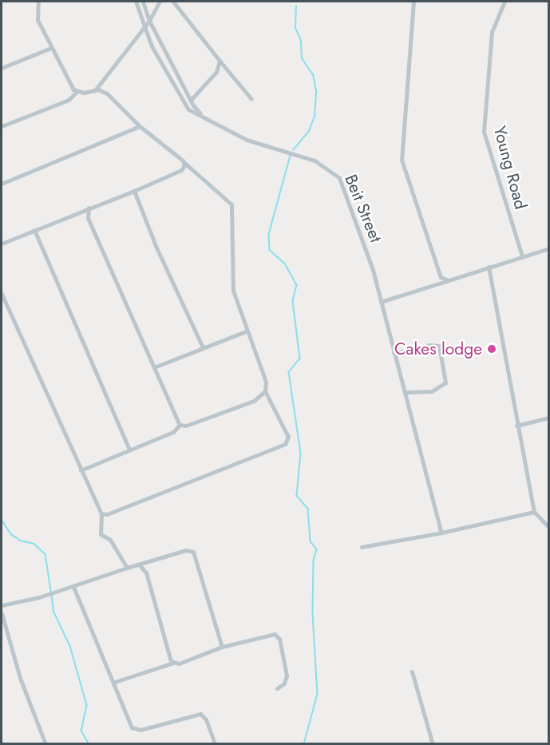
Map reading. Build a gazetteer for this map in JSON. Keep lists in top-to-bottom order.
{
  "streets": {
    "street": ["Young Road", "Beit Street"]
  },
  "places": ["Cakes lodge"]
}
